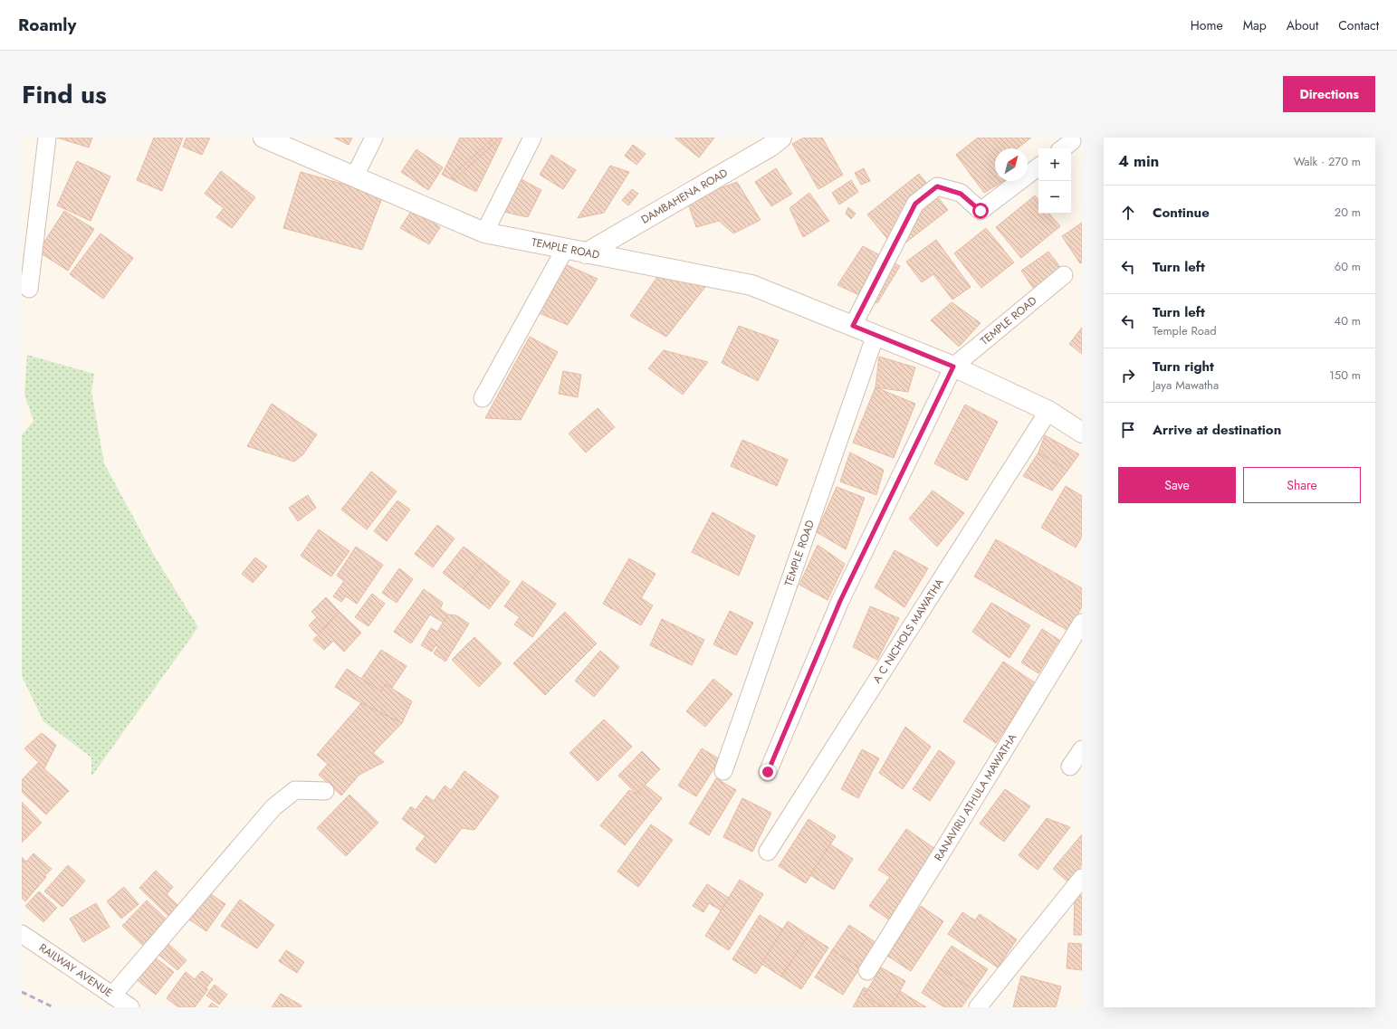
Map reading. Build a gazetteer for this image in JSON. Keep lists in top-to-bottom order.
{
  "streets": {
    "street": [
      "DAMBAHENA ROAD",
      "TEMPLE ROAD",
      "A C NICHOLS MAWATHA",
      "RANAVIRU ATHULA MAWATHA",
      "RAILWAY AVENUE"
    ]
  },
  "crossings": [
    ["DAMBAHENA ROAD", "TEMPLE ROAD"],
    ["TEMPLE ROAD", "A C NICHOLS MAWATHA"]
  ],
  "north": "top right",
  "page": {
    "header": "Roamly",
    "nav": [
      "Home",
      "Map",
      "About",
      "Contact"
    ],
    "title": "Find us",
    "buttons": [
      "Directions",
      ["Save", "Share"]
    ],
    "heading": ["4 min", "Walk · 270 m"],
    "map_buttons": ["+", "−"],
    "list": [
      ["Continue", "20 m"],
      ["Turn left", "60 m"],
      ["Turn left", "Temple Road", "40 m"],
      ["Turn right", "Jaya Mawatha", "150 m"],
      "Arrive at destination"
    ]
  }
}
